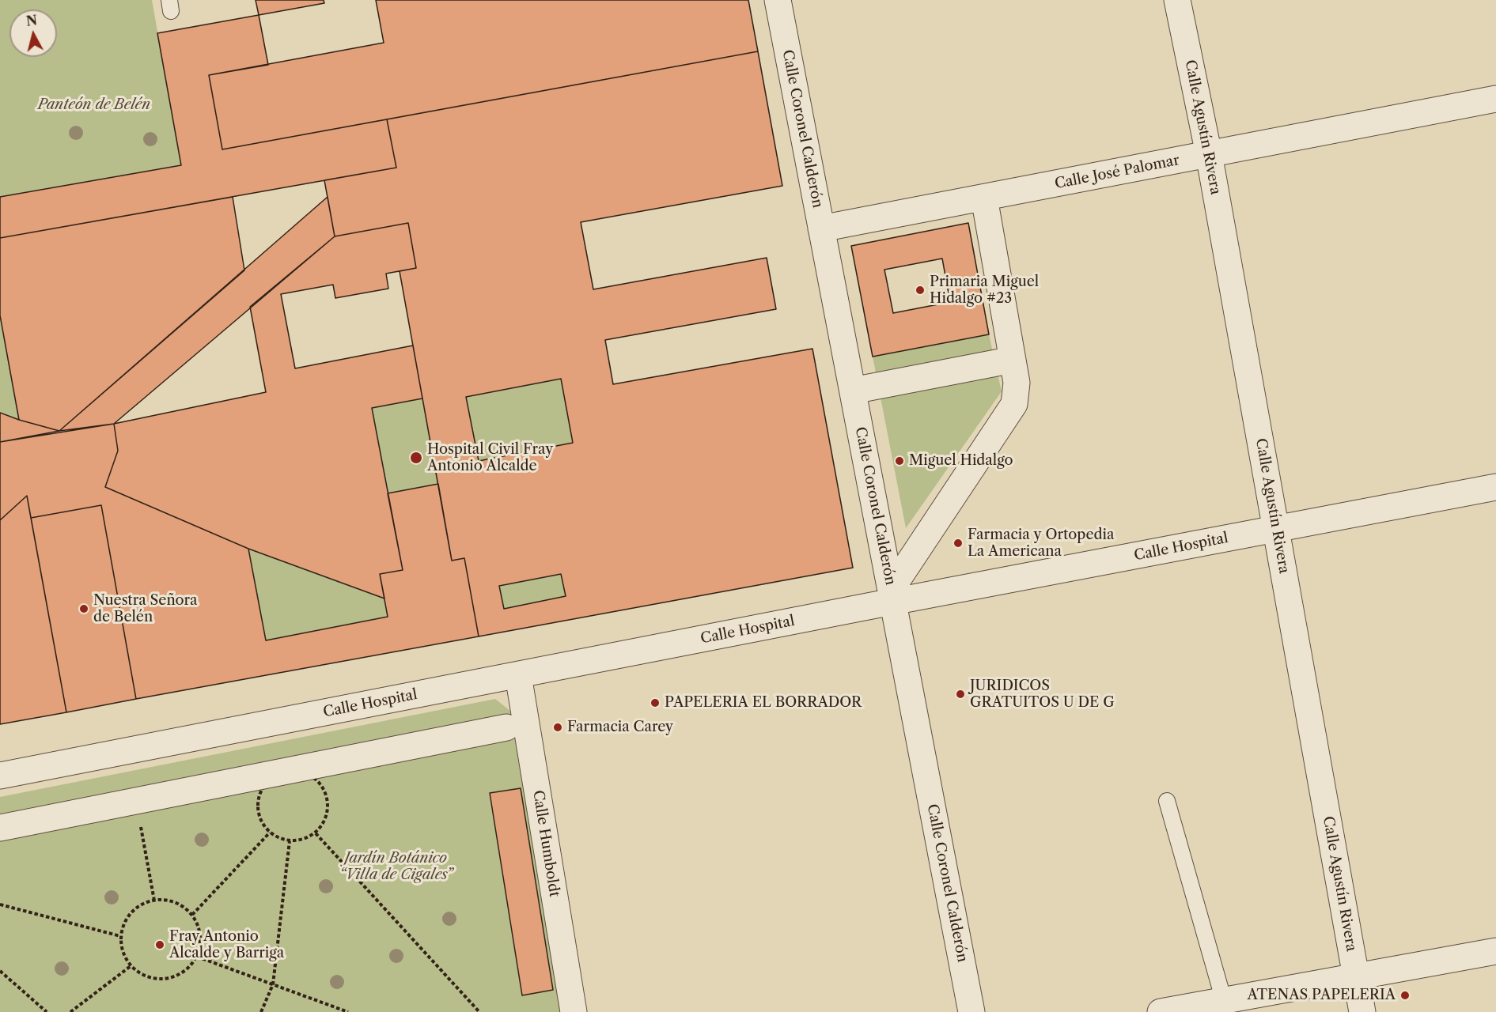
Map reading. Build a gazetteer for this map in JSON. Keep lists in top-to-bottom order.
{
  "streets": {
    "street": [
      "Calle Agustín Rivera",
      "Calle Coronel Calderón",
      "Calle José Palomar",
      "Calle Hospital",
      "Calle Humboldt"
    ]
  },
  "crossings": [
    ["Calle Agustín Rivera", "Calle José Palomar"],
    ["Calle Agustín Rivera", "Calle Hospital"],
    ["Calle Coronel Calderón", "Calle José Palomar"],
    ["Calle Coronel Calderón", "Calle Hospital"],
    ["Calle Hospital", "Calle Humboldt"]
  ],
  "parks": ["Panteón de Belén", "Jardín Botánico “Villa de Cigales”"],
  "places": [
    "Primaria Miguel Hidalgo #23",
    "Hospital Civil Fray Antonio Alcalde",
    "Miguel Hidalgo",
    "Farmacia y Ortopedia La Americana",
    "Nuestra Señora de Belén",
    "JURIDICOS GRATUITOS U DE G",
    "PAPELERIA EL BORRADOR",
    "Farmacia Carey",
    "Fray Antonio Alcalde y Barriga",
    "ATENAS PAPELERIA"
  ],
  "north": "top"
}
